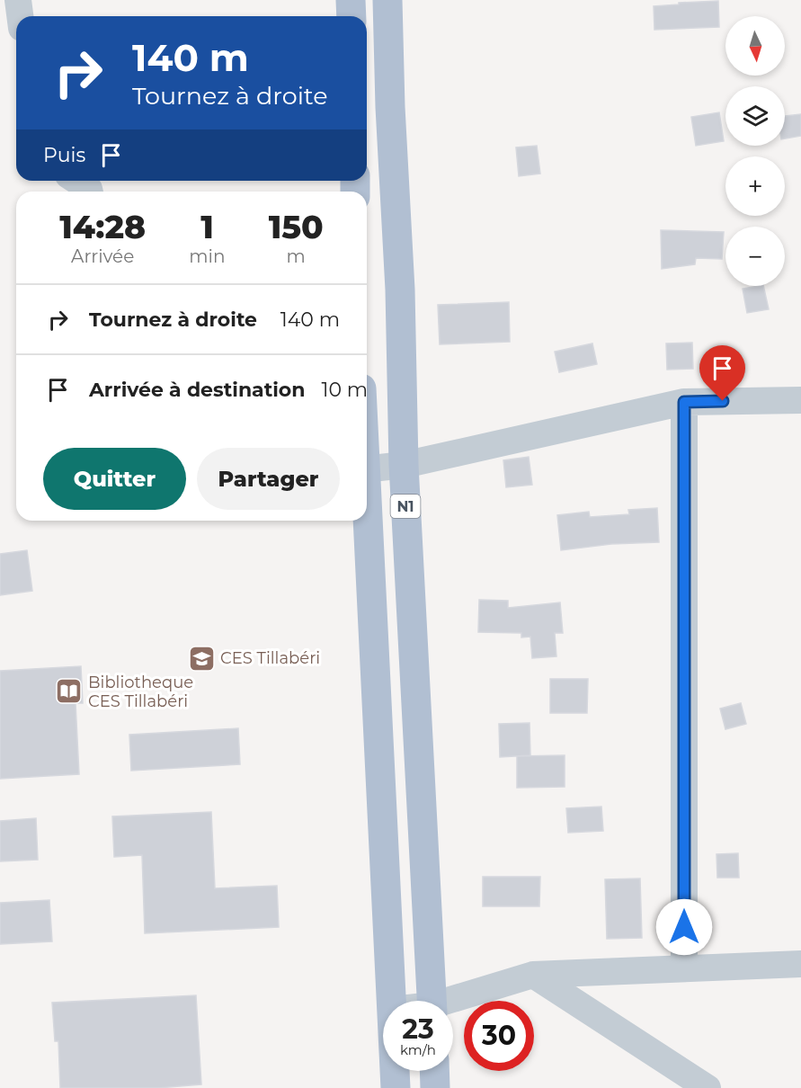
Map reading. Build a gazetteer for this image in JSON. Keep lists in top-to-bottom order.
{
  "streets": {
    "main road": ["N1"]
  },
  "places": {
    "school or university": ["CES Tillabéri"],
    "library": ["Bibliotheque CES Tillabéri"]
  },
  "north": "bottom",
  "page": {
    "map_buttons": ["+", "−"],
    "turn": ["140 m", "Tournez à droite"],
    "then": "Puis",
    "eta": [
      "14:28",
      "Arrivée",
      "1",
      "min",
      "150",
      "m"
    ],
    "list": [
      {
        "name": "Tournez à droite",
        "value": "140 m"
      },
      {
        "name": "Arrivée à destination",
        "value": "10 m"
      }
    ],
    "buttons": ["Quitter", "Partager"],
    "speed": "23 km/h",
    "limit": "30"
  }
}
